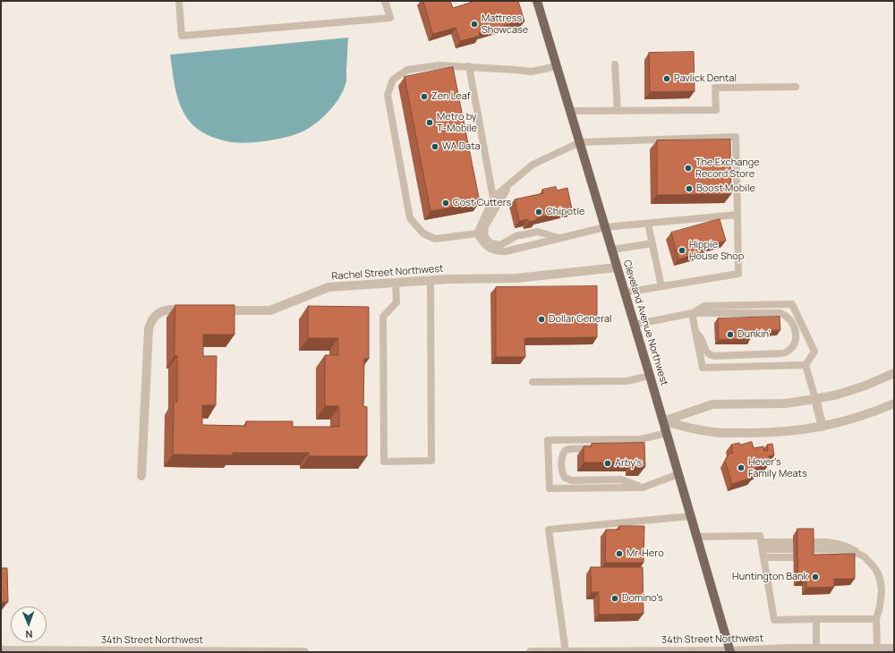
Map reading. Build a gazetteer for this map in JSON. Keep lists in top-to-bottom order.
{
  "streets": {
    "main road": ["Cleveland Avenue Northwest"],
    "street": ["Rachel Street Northwest", "34th Street Northwest"]
  },
  "crossings": [
    ["Rachel Street Northwest", "Cleveland Avenue Northwest"],
    ["Cleveland Avenue Northwest", "34th Street Northwest"]
  ],
  "places": [
    "Mattress Showcase",
    "Pavlick Dental",
    "Zen Leaf",
    "Metro by T-Mobile",
    "WA Data",
    "The Exchange Record Store",
    "Boost Mobile",
    "Cost Cutters",
    "Chipotle",
    "Hippie House Shop",
    "Dollar General",
    "Dunkin'",
    "Arby's",
    "Hever's Family Meats",
    "Mr. Hero",
    "Huntington Bank",
    "Domino's"
  ],
  "north": "bottom"
}
